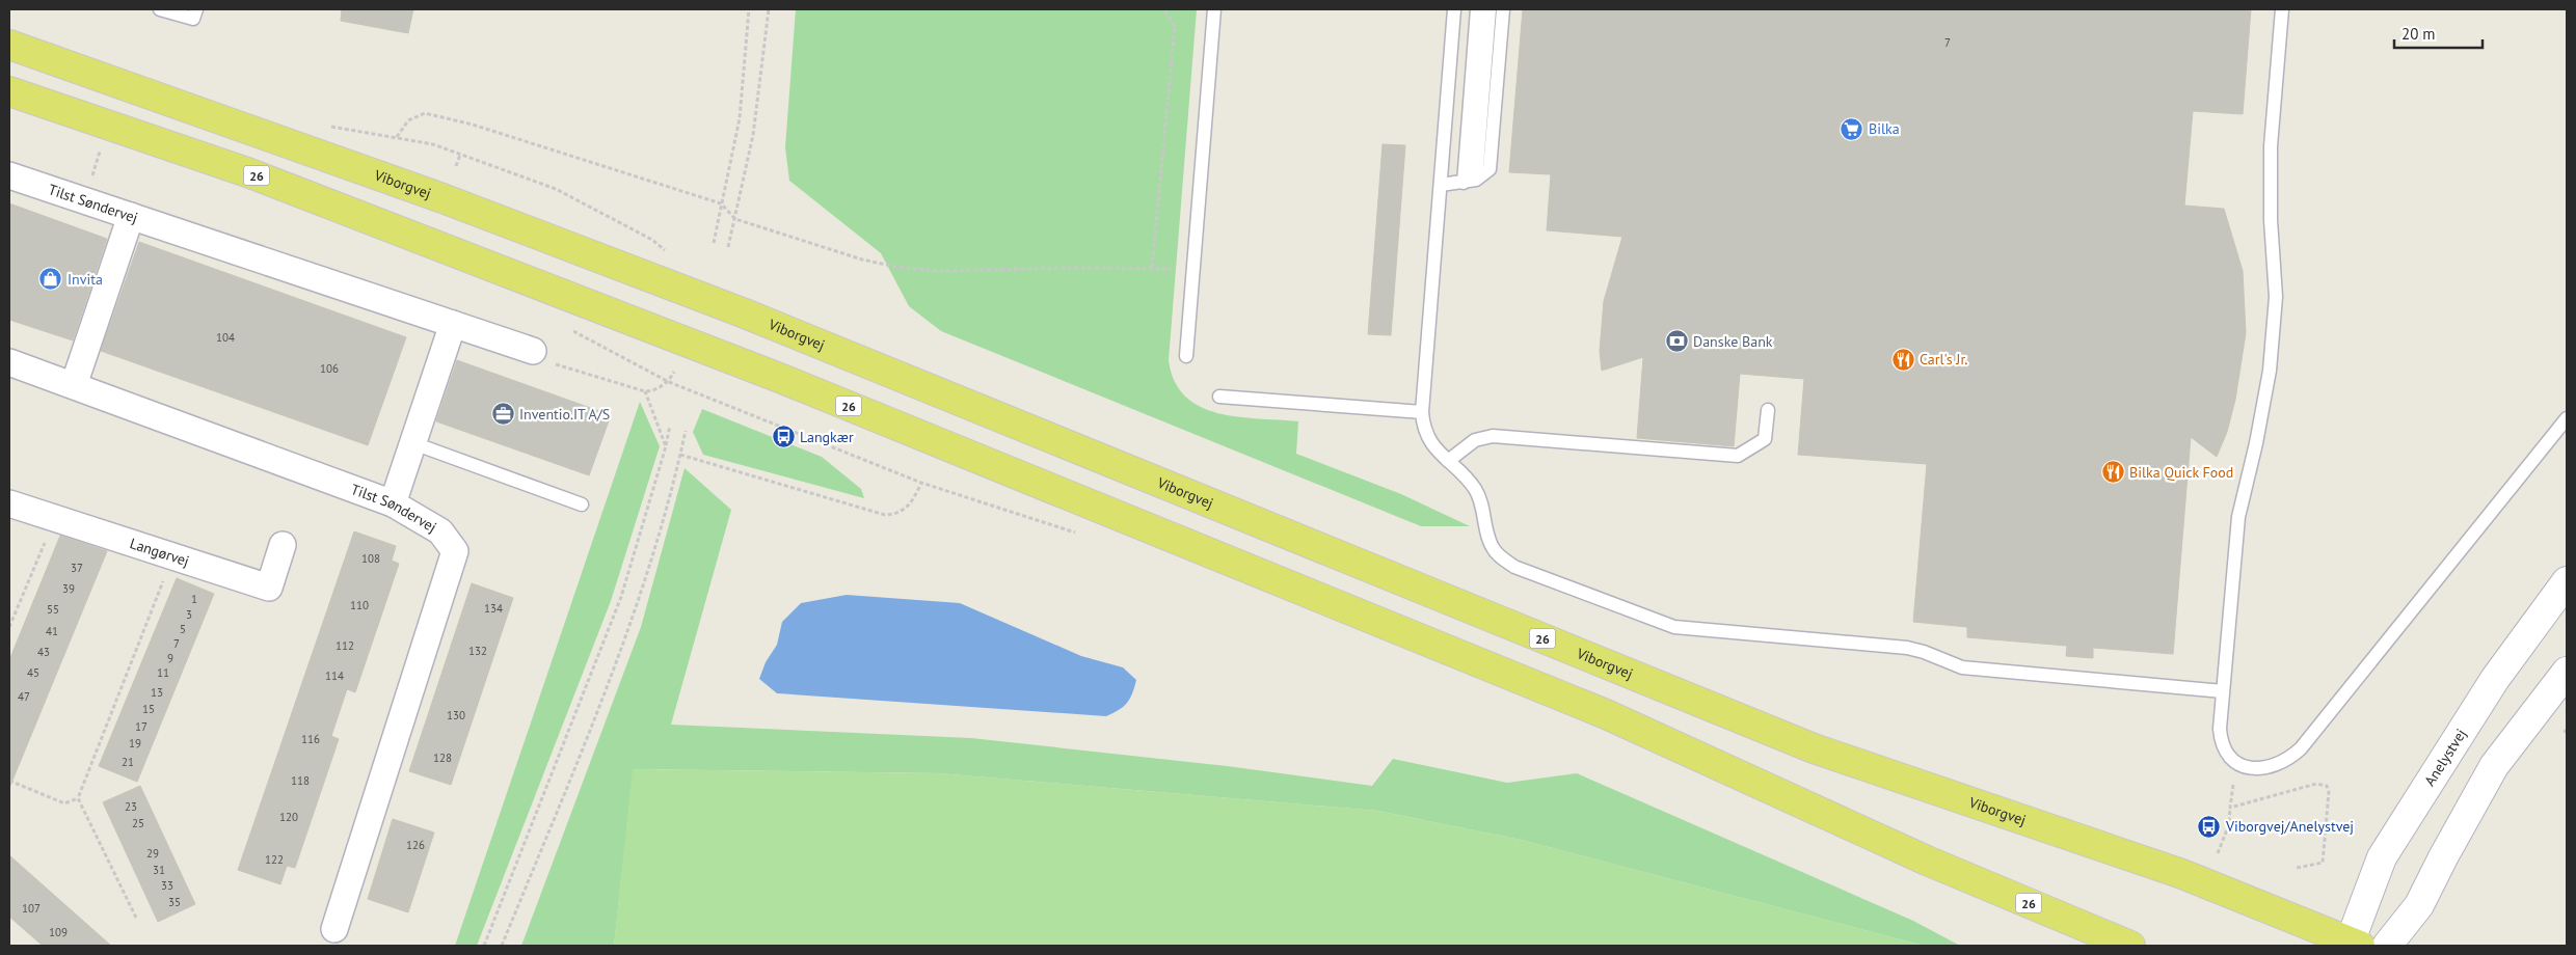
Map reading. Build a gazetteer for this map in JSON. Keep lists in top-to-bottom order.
{
  "streets": {
    "main road": ["26", "Viborgvej"],
    "street": ["Tilst Søndervej", "Langørvej", "Anelystvej"]
  },
  "crossings": [
    ["Viborgvej", "Anelystvej"]
  ],
  "places": {
    "supermarket": ["Bilka"],
    "shop": ["Invita"],
    "bank": ["Danske Bank"],
    "restaurant": ["Carl's Jr.", "Bilka Quick Food"],
    "office": ["Inventio.IT A/S"],
    "bus stop": ["Langkær", "Viborgvej/Anelystvej"]
  },
  "house_numbers": [
    "7",
    "104",
    "106",
    "108",
    "37",
    "39",
    "1",
    "110",
    "134",
    "55",
    "3",
    "5",
    "41",
    "7",
    "112",
    "132",
    "43",
    "9",
    "45",
    "11",
    "114",
    "13",
    "47",
    "15",
    "130",
    "17",
    "116",
    "19",
    "128",
    "21",
    "118",
    "23",
    "120",
    "25",
    "126",
    "29",
    "122",
    "31",
    "33",
    "35",
    "107",
    "109"
  ],
  "scale_bar": "20 m"
}
